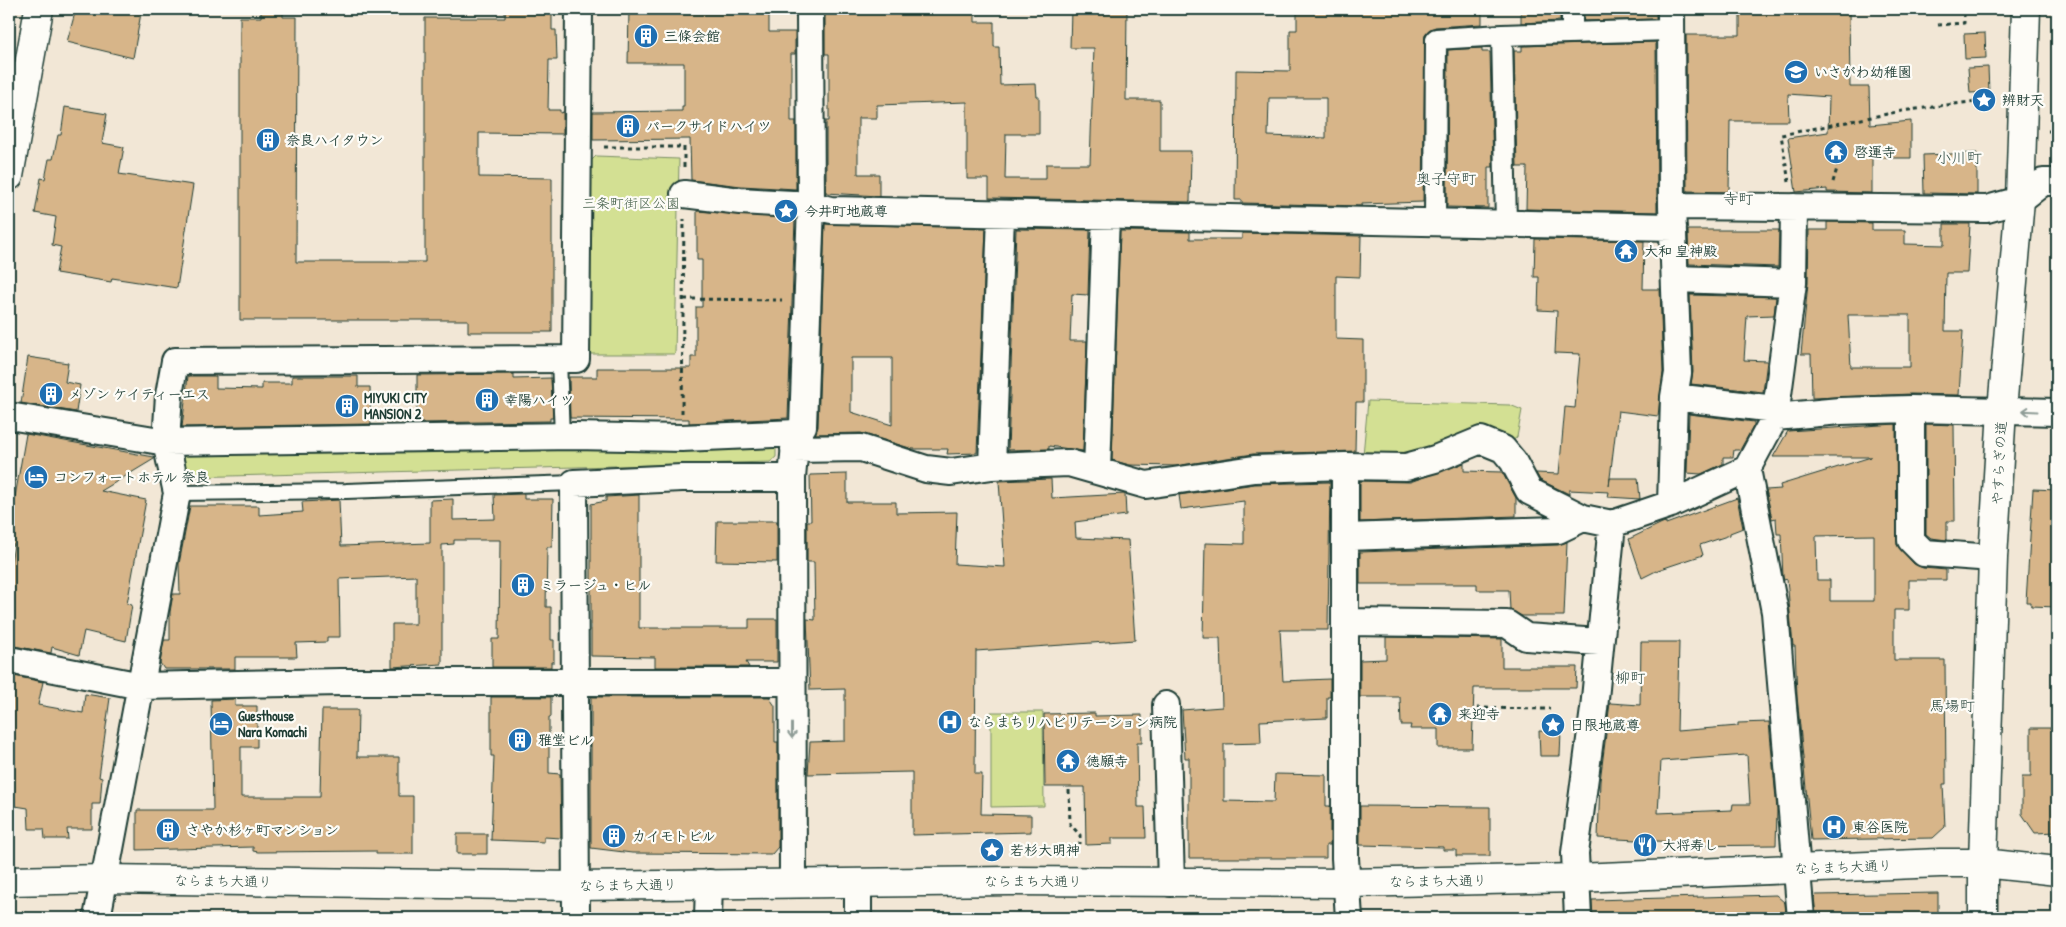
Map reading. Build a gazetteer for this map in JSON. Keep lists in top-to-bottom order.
{
  "streets": {
    "street": ["やすらぎの道", "ならまち大通り"]
  },
  "crossings": [
    ["やすらぎの道", "ならまち大通り"]
  ],
  "districts": [
    "小川町",
    "奥子守町",
    "寺町",
    "柳町",
    "馬場町"
  ],
  "parks": ["三条町街区公園"],
  "places": {
    "building": [
      "三條会館",
      "パークサイドハイツ",
      "奈良ハイタウン",
      "メゾン ケイティーエス",
      "幸陽ハイツ",
      "MIYUKI CITY MANSION 2",
      "ミラージュ・ヒル",
      "雅堂ビル",
      "さやか杉ヶ町マンション",
      "カイモトビル"
    ],
    "school or university": ["いさがわ幼稚園"],
    "place": [
      "辨財天",
      "今井町地蔵尊",
      "日限地蔵尊",
      "若杉大明神"
    ],
    "temple": [
      "啓運寺",
      "大和 皇神殿",
      "来迎寺",
      "徳願寺"
    ],
    "hotel": ["コンフォートホテル 奈良", "Guesthouse Nara Komachi"],
    "hospital": ["ならまちリハビリテーション病院", "東谷医院"],
    "restaurant": ["大将寿し"]
  }
}
